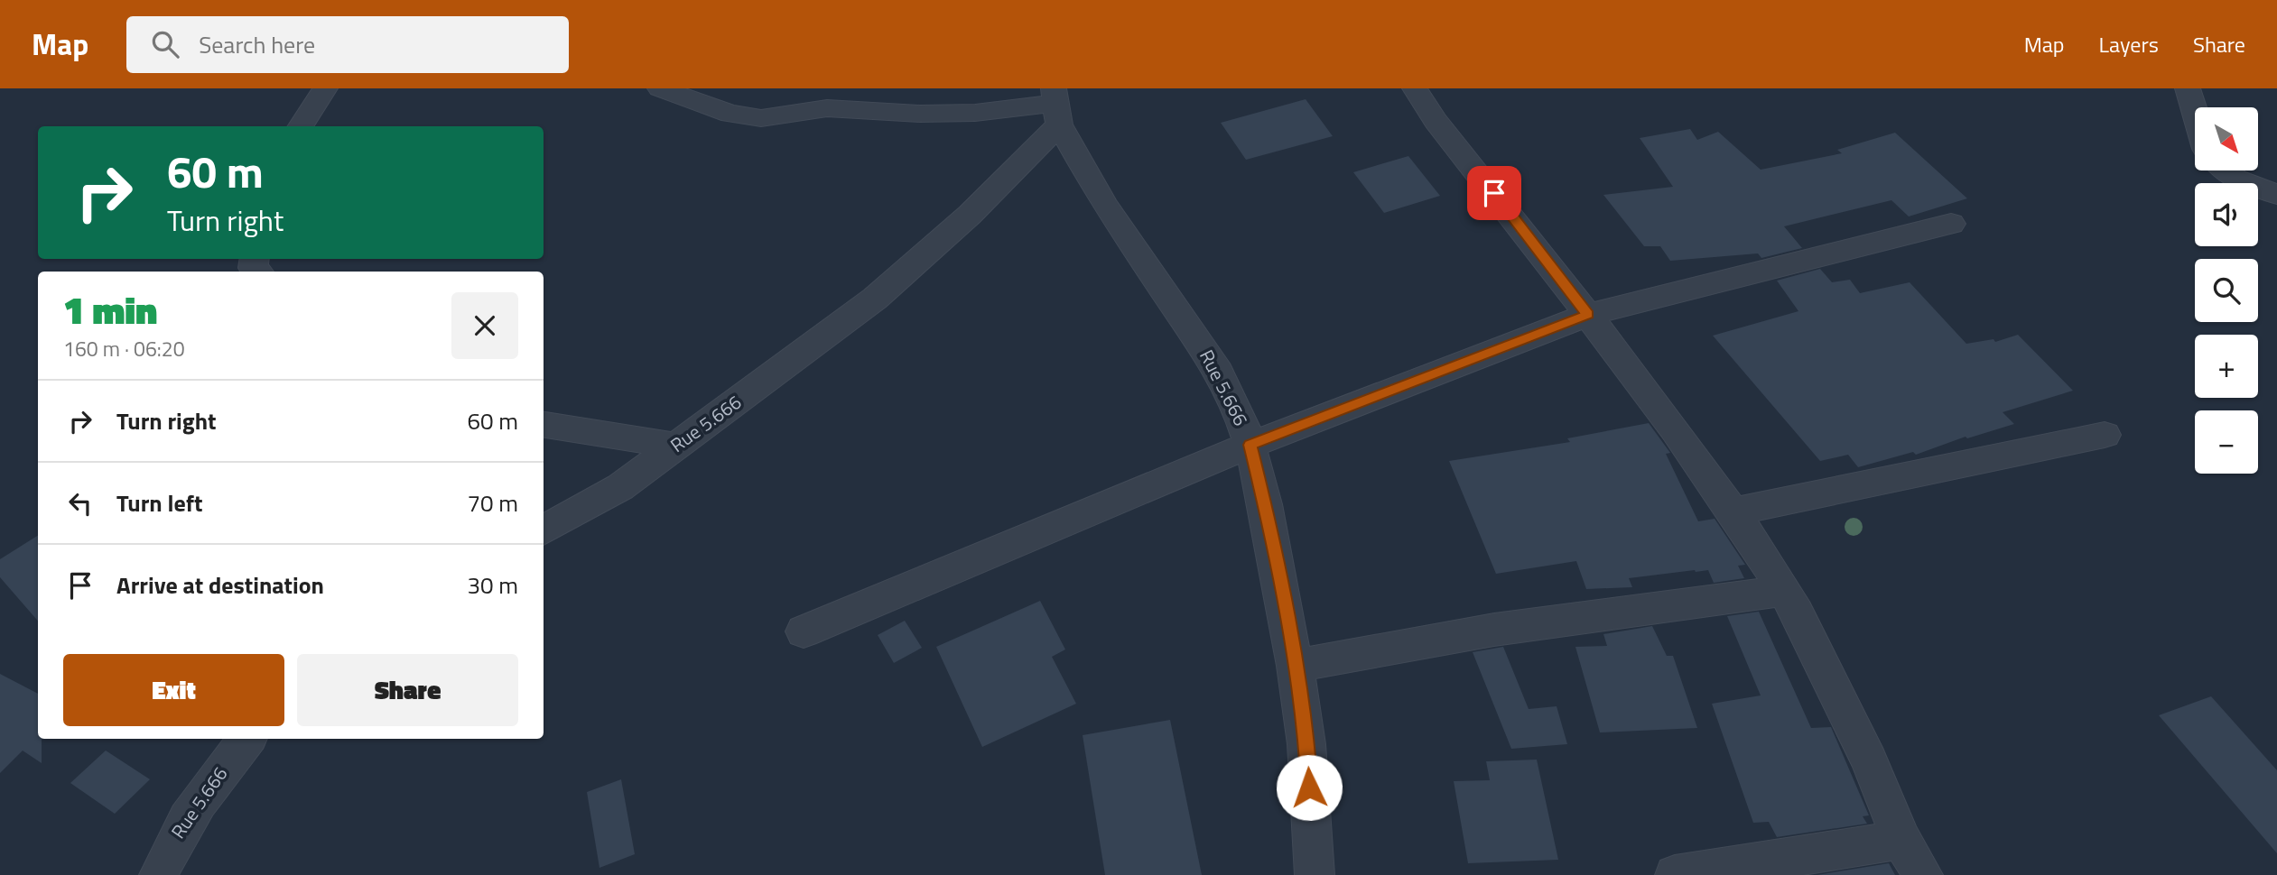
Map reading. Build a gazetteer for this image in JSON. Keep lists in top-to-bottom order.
{
  "streets": {
    "street": ["Rue 5.666"]
  },
  "north": "bottom right",
  "page": {
    "header": "Map",
    "search": "Search here",
    "nav": ["Map", "Layers", "Share"],
    "map_buttons": ["+", "−"],
    "turn": ["60 m", "Turn right"],
    "heading": ["1 min", "160 m · 06:20"],
    "list": [
      {
        "name": "Turn right",
        "value": "60 m"
      },
      {
        "name": "Turn left",
        "value": "70 m"
      },
      {
        "name": "Arrive at destination",
        "value": "30 m"
      }
    ],
    "buttons": ["Exit", "Share"]
  }
}
